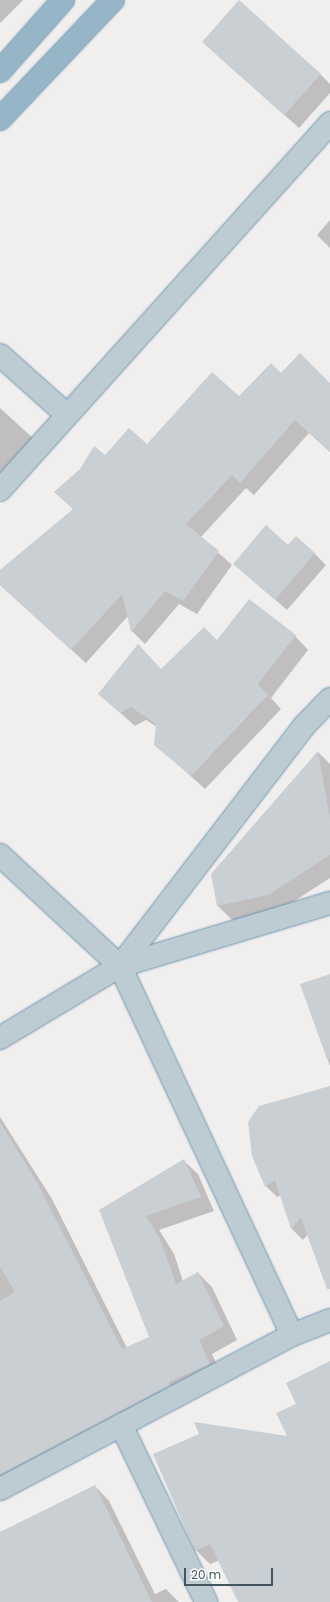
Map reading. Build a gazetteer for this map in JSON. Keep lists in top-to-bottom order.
{
  "scale_bar": "20 m"
}
